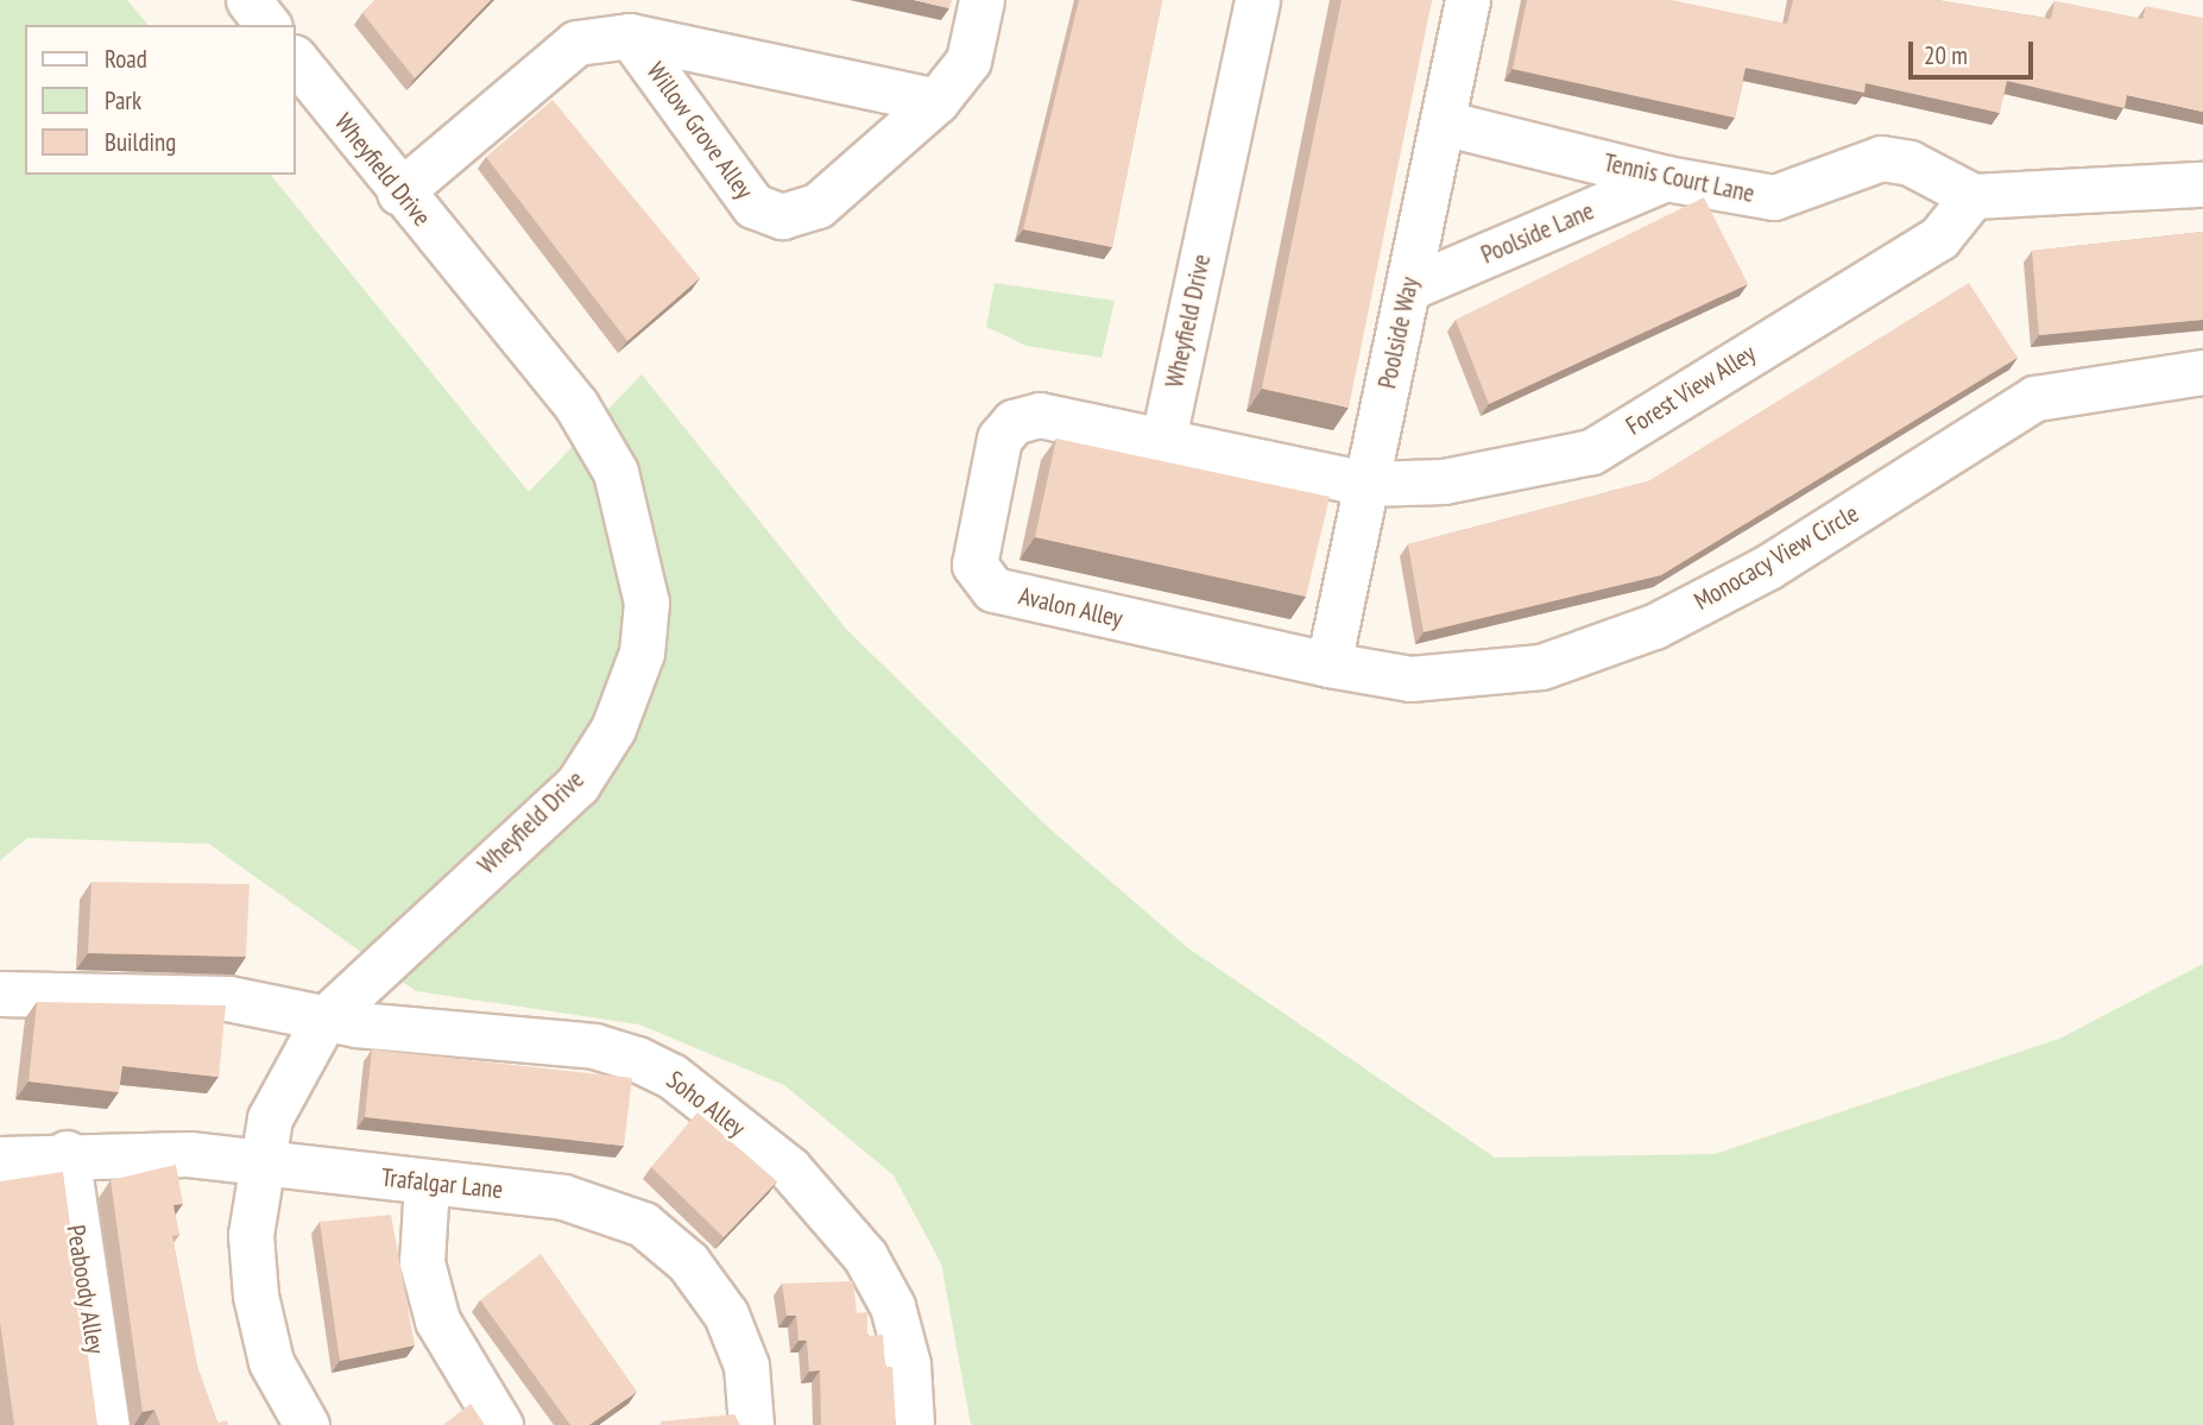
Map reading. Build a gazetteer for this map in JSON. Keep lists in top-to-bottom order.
{
  "streets": {
    "street": [
      "Willow Grove Alley",
      "Wheyfield Drive",
      "Tennis Court Lane",
      "Poolside Lane",
      "Poolside Way",
      "Forest View Alley",
      "Monocacy View Circle",
      "Avalon Alley",
      "Soho Alley",
      "Trafalgar Lane",
      "Peaboody Alley"
    ]
  },
  "crossings": [
    ["Willow Grove Alley", "Wheyfield Drive"],
    ["Wheyfield Drive", "Avalon Alley"],
    ["Wheyfield Drive", "Soho Alley"],
    ["Wheyfield Drive", "Trafalgar Lane"],
    ["Tennis Court Lane", "Poolside Lane"],
    ["Tennis Court Lane", "Poolside Way"],
    ["Tennis Court Lane", "Forest View Alley"],
    ["Poolside Lane", "Poolside Way"],
    ["Poolside Way", "Forest View Alley"],
    ["Poolside Way", "Monocacy View Circle"],
    ["Poolside Way", "Avalon Alley"],
    ["Monocacy View Circle", "Avalon Alley"],
    ["Trafalgar Lane", "Peaboody Alley"]
  ],
  "legend": ["Road", "Park", "Building"],
  "scale_bar": "20 m"
}
